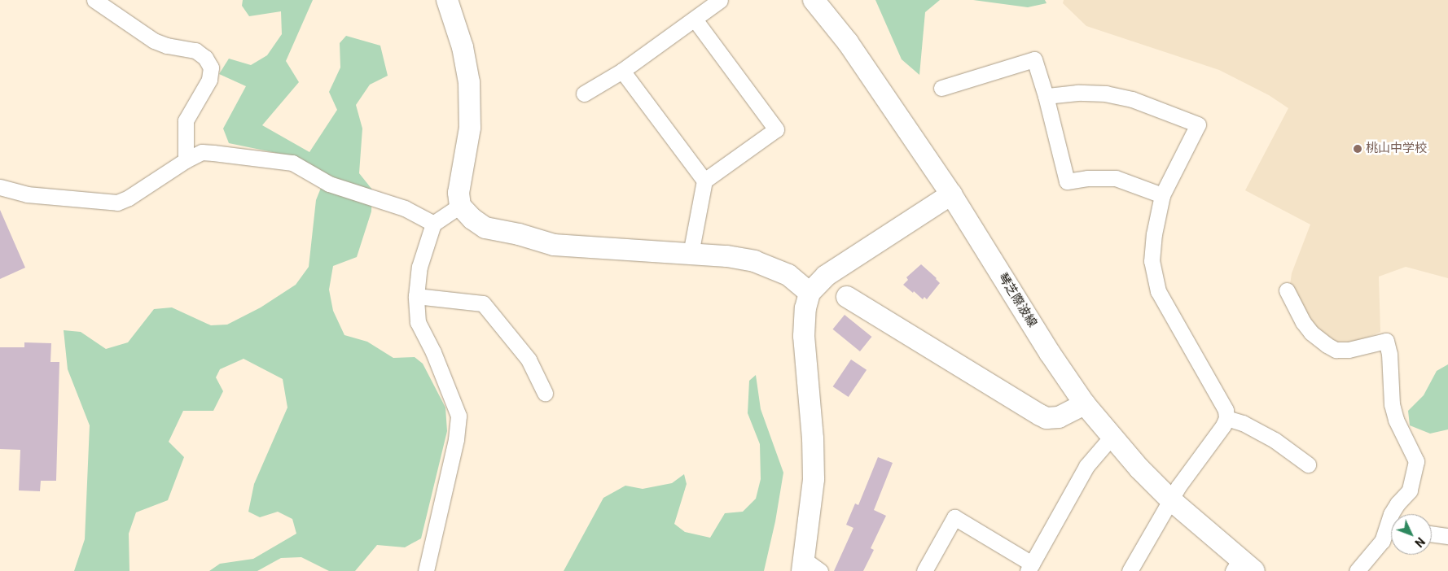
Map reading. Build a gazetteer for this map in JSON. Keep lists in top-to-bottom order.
{
  "streets": {
    "street": ["琴芝際波線"]
  },
  "places": ["桃山中学校"],
  "north": "bottom right"
}
